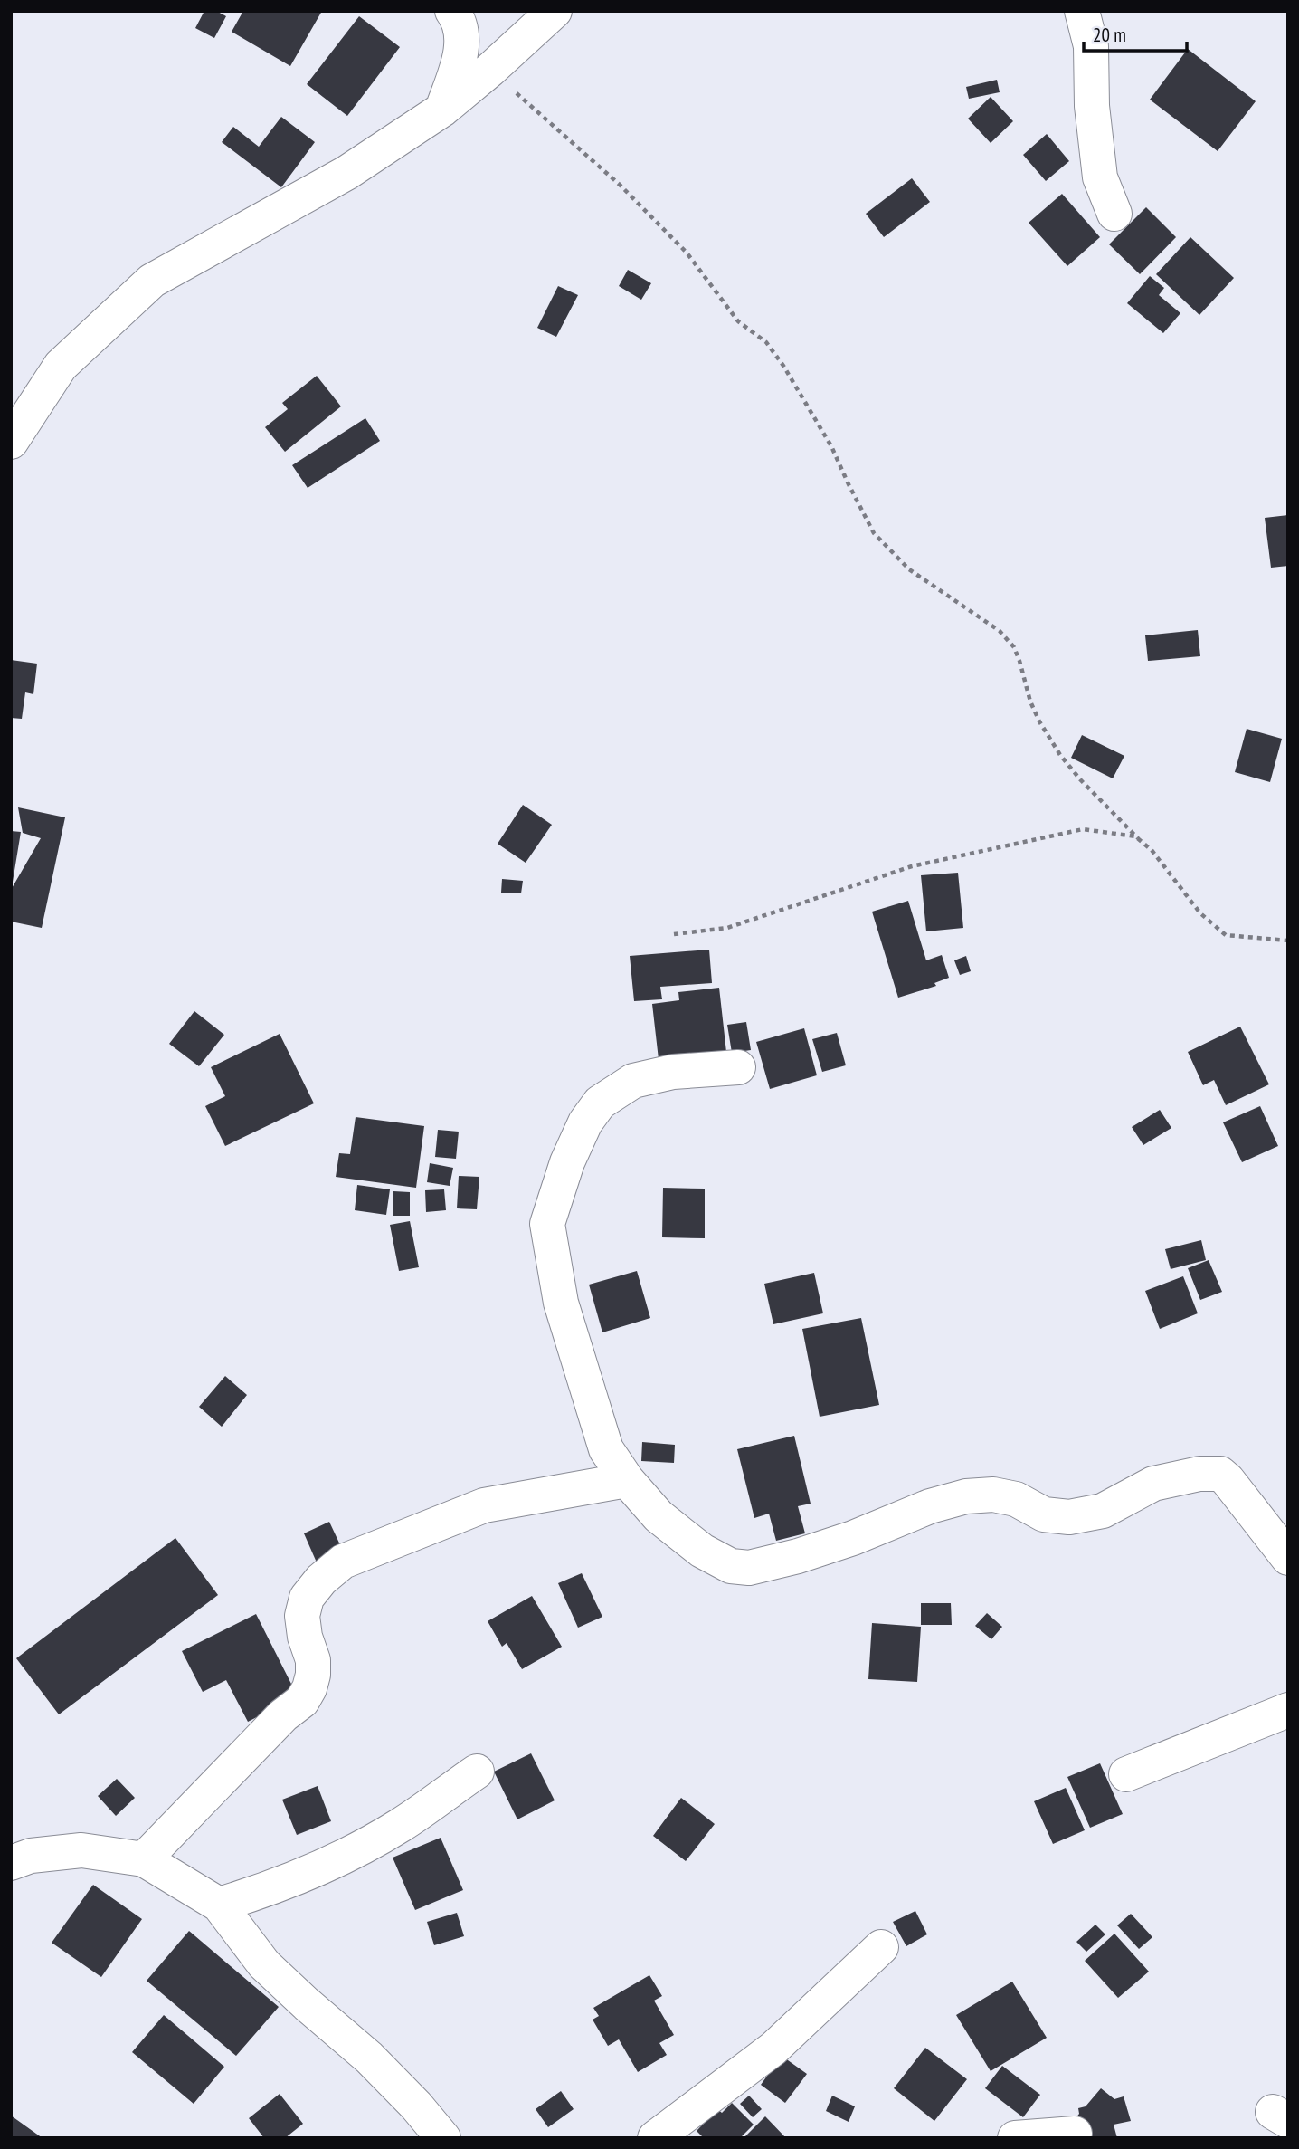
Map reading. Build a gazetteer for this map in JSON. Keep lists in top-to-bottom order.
{
  "scale_bar": "20 m"
}
